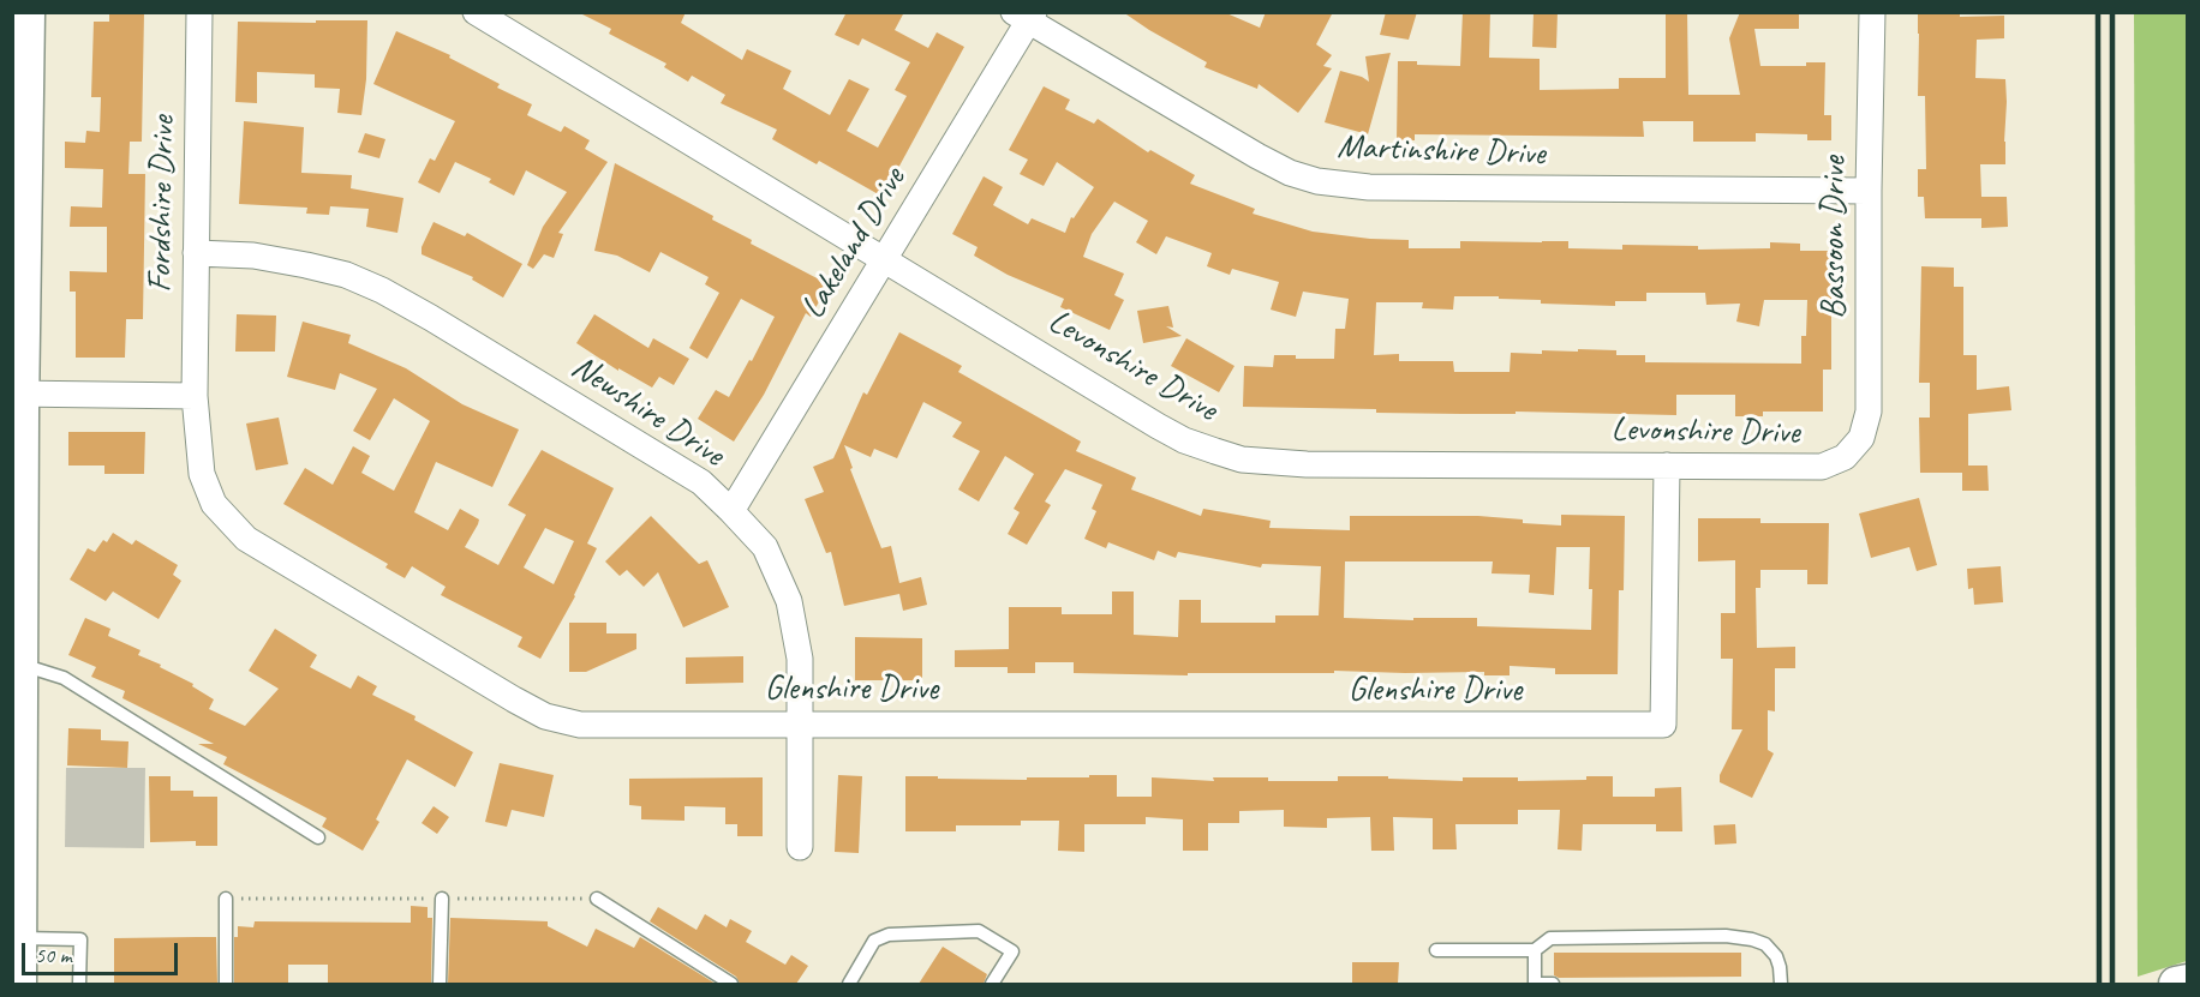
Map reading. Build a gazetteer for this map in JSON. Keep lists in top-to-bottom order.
{
  "streets": {
    "street": [
      "Martinshire Drive",
      "Fordshire Drive",
      "Bassoon Drive",
      "Lakeland Drive",
      "Levonshire Drive",
      "Newshire Drive",
      "Glenshire Drive"
    ]
  },
  "crossings": [
    ["Martinshire Drive", "Bassoon Drive"],
    ["Martinshire Drive", "Lakeland Drive"],
    ["Fordshire Drive", "Newshire Drive"],
    ["Fordshire Drive", "Glenshire Drive"],
    ["Bassoon Drive", "Levonshire Drive"],
    ["Lakeland Drive", "Levonshire Drive"],
    ["Lakeland Drive", "Newshire Drive"],
    ["Levonshire Drive", "Glenshire Drive"],
    ["Newshire Drive", "Glenshire Drive"]
  ],
  "scale_bar": "50 m"
}
